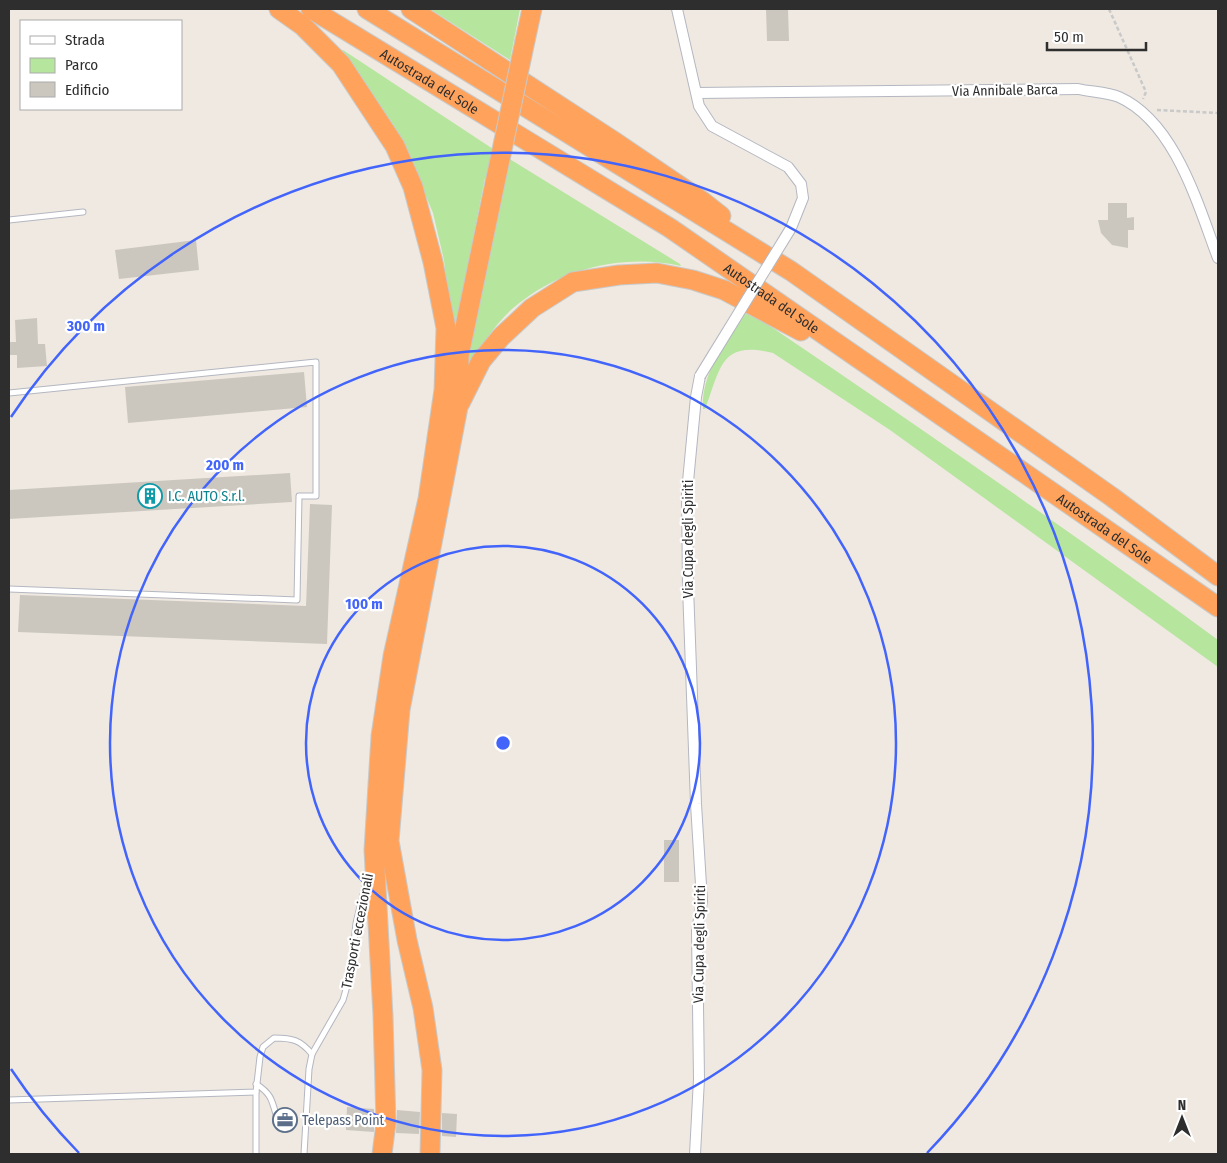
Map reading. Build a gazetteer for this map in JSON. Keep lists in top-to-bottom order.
{
  "streets": {
    "highway": ["Autostrada del Sole"],
    "street": ["Via Annibale Barca", "Via Cupa degli Spiriti"],
    "lane": ["Trasporti eccezionali"]
  },
  "crossings": [
    ["Via Annibale Barca", "Via Cupa degli Spiriti"]
  ],
  "places": {
    "building": ["I.C. AUTO S.r.l."],
    "office": ["Telepass Point"]
  },
  "legend": ["Strada", "Parco", "Edificio"],
  "scale_bar": "50 m",
  "north": "top",
  "rings": ["300 m", "200 m", "100 m"]
}
